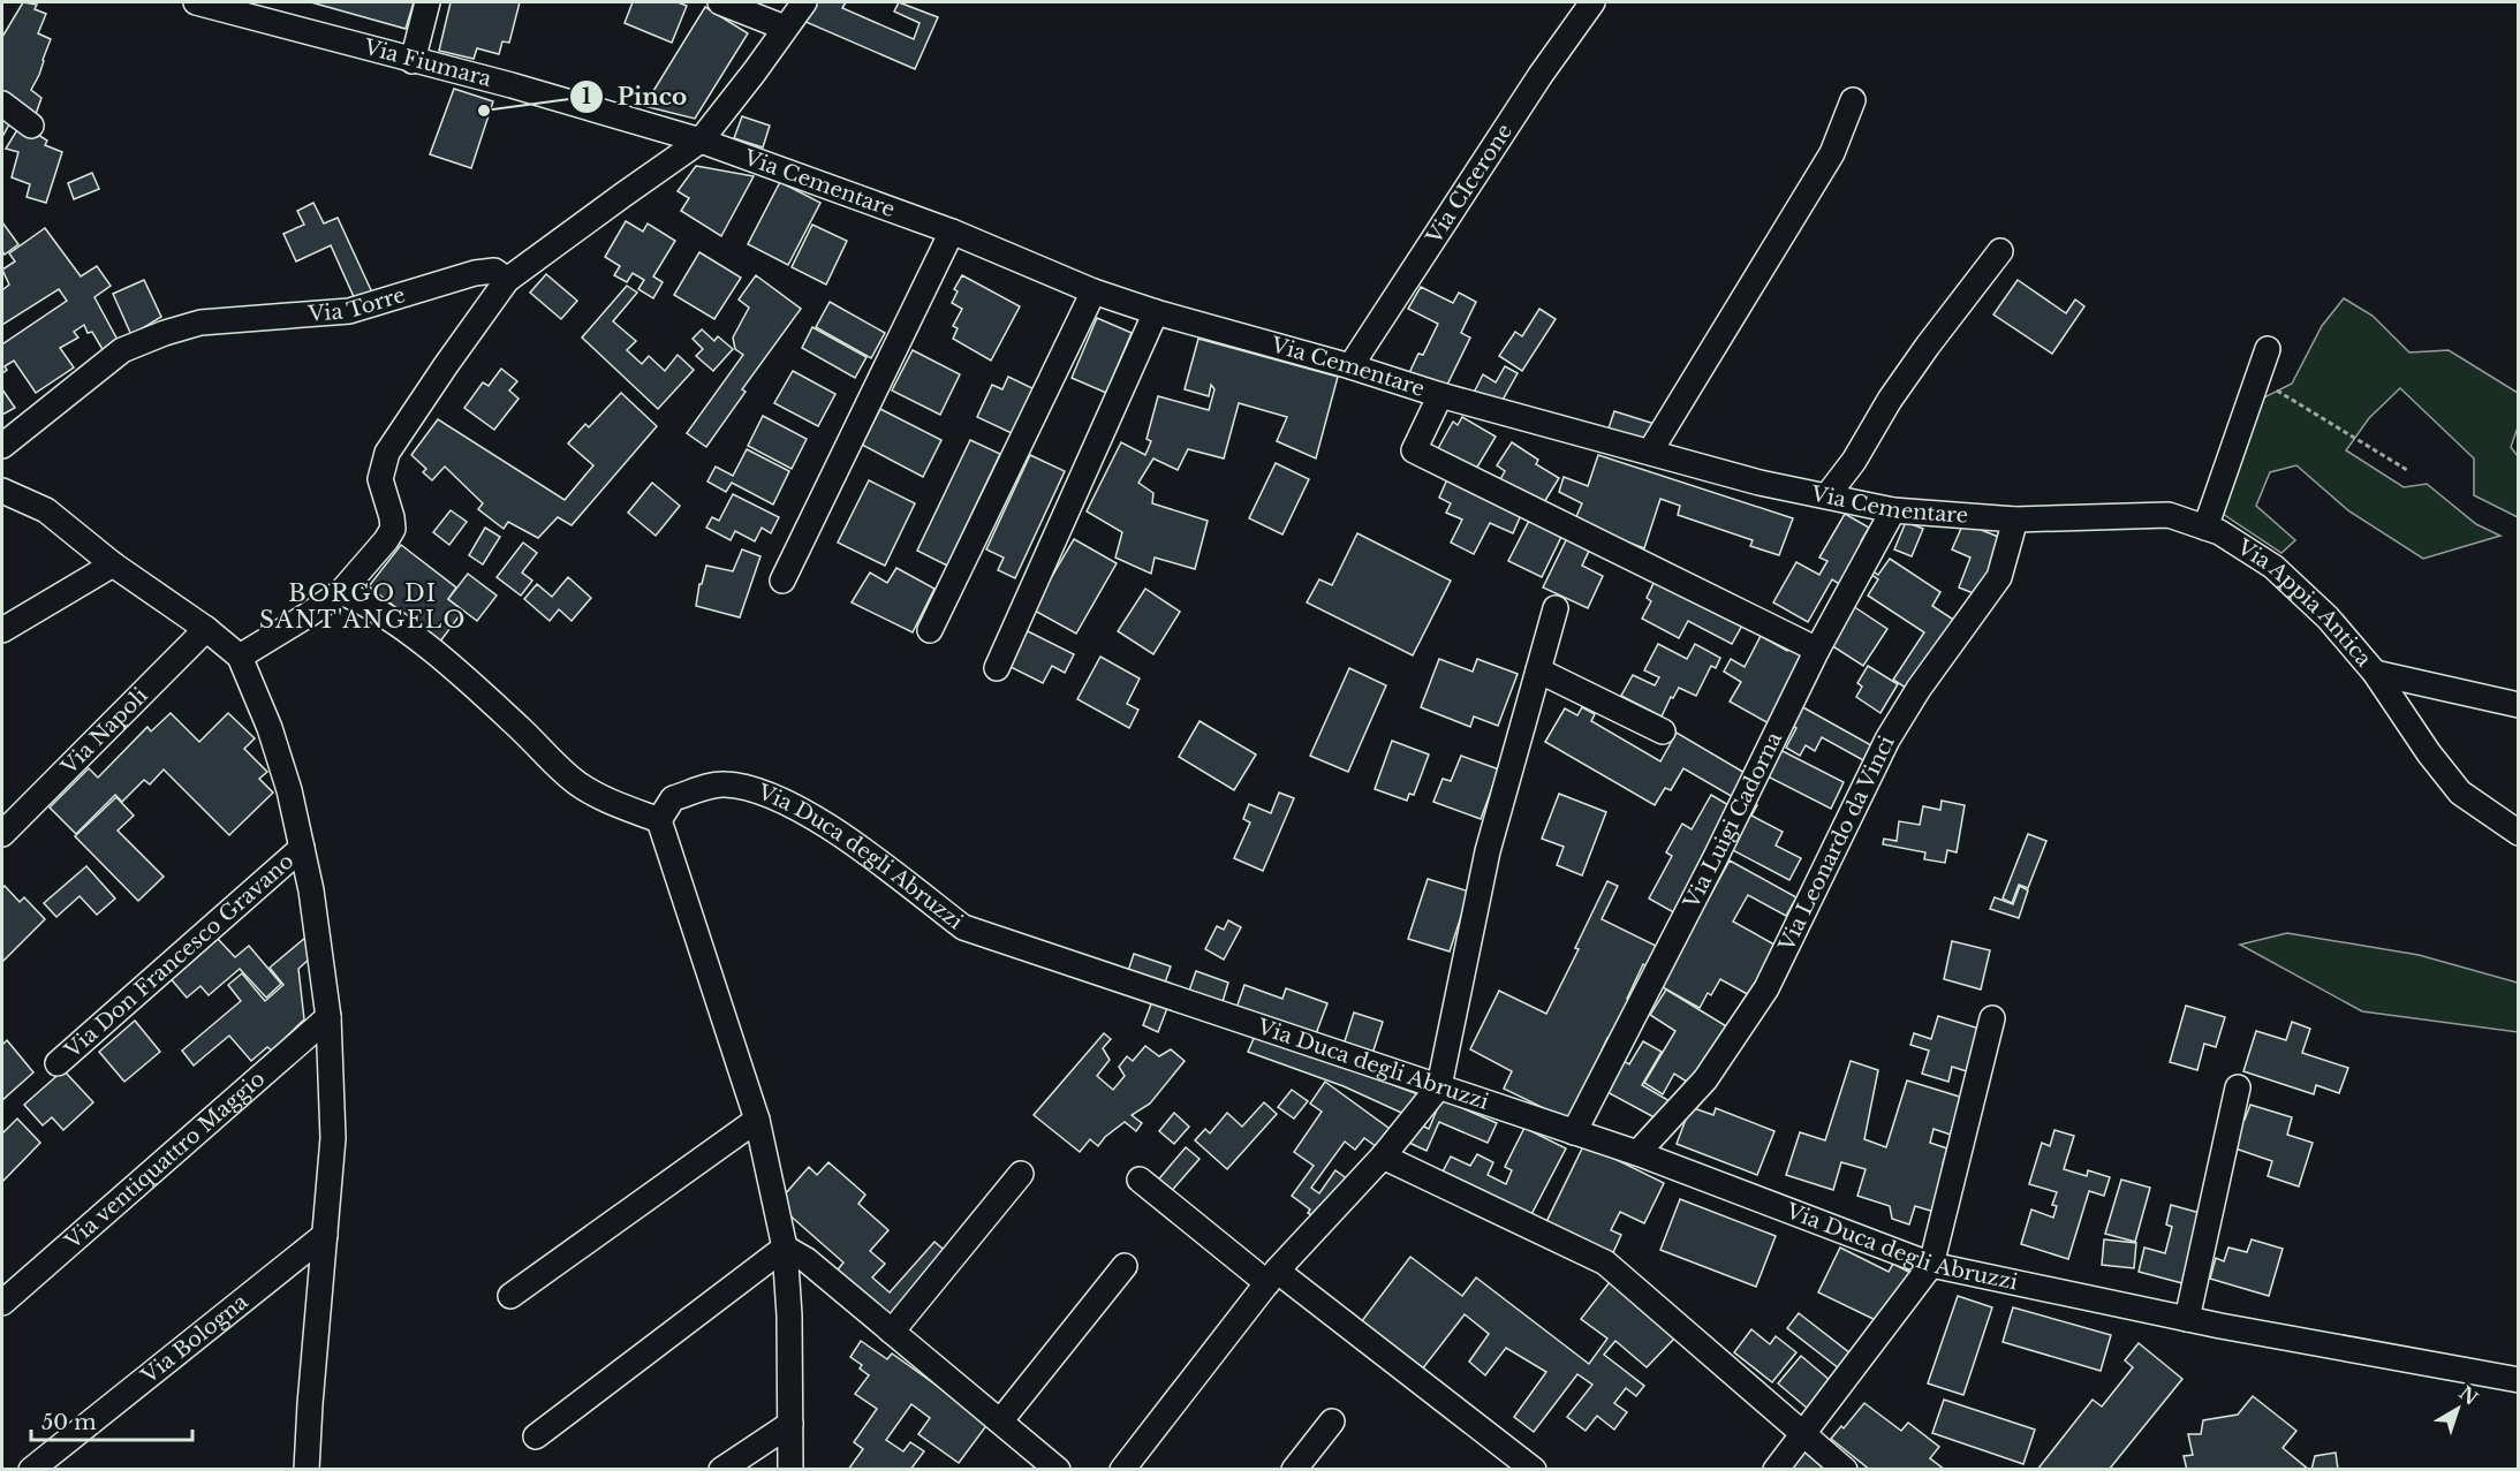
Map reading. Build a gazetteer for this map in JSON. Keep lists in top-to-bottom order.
{
  "streets": {
    "street": [
      "Via Fiumara",
      "Via Cementare",
      "Via CIcerone",
      "Via Torre",
      "Via Appia Antica",
      "Via Napoli",
      "Via Luigi Cadorna",
      "Via Leonardo da Vinci",
      "Via Duca degli Abruzzi",
      "Via Don Francesco Gravano",
      "Via ventiquattro Maggio",
      "Via Bologna"
    ]
  },
  "crossings": [
    ["Via Fiumara", "Via Cementare"],
    ["Via Cementare", "Via CIcerone"],
    ["Via Cementare", "Via Appia Antica"],
    ["Via Cementare", "Via Luigi Cadorna"],
    ["Via Cementare", "Via Leonardo da Vinci"],
    ["Via Appia Antica", "Via Leonardo da Vinci"],
    ["Via Luigi Cadorna", "Via Duca degli Abruzzi"],
    ["Via Leonardo da Vinci", "Via Duca degli Abruzzi"]
  ],
  "districts": ["BORGO DI SANT'ANGELO"],
  "places": ["Pinco"],
  "scale_bar": "50 m",
  "north": "top right"
}
